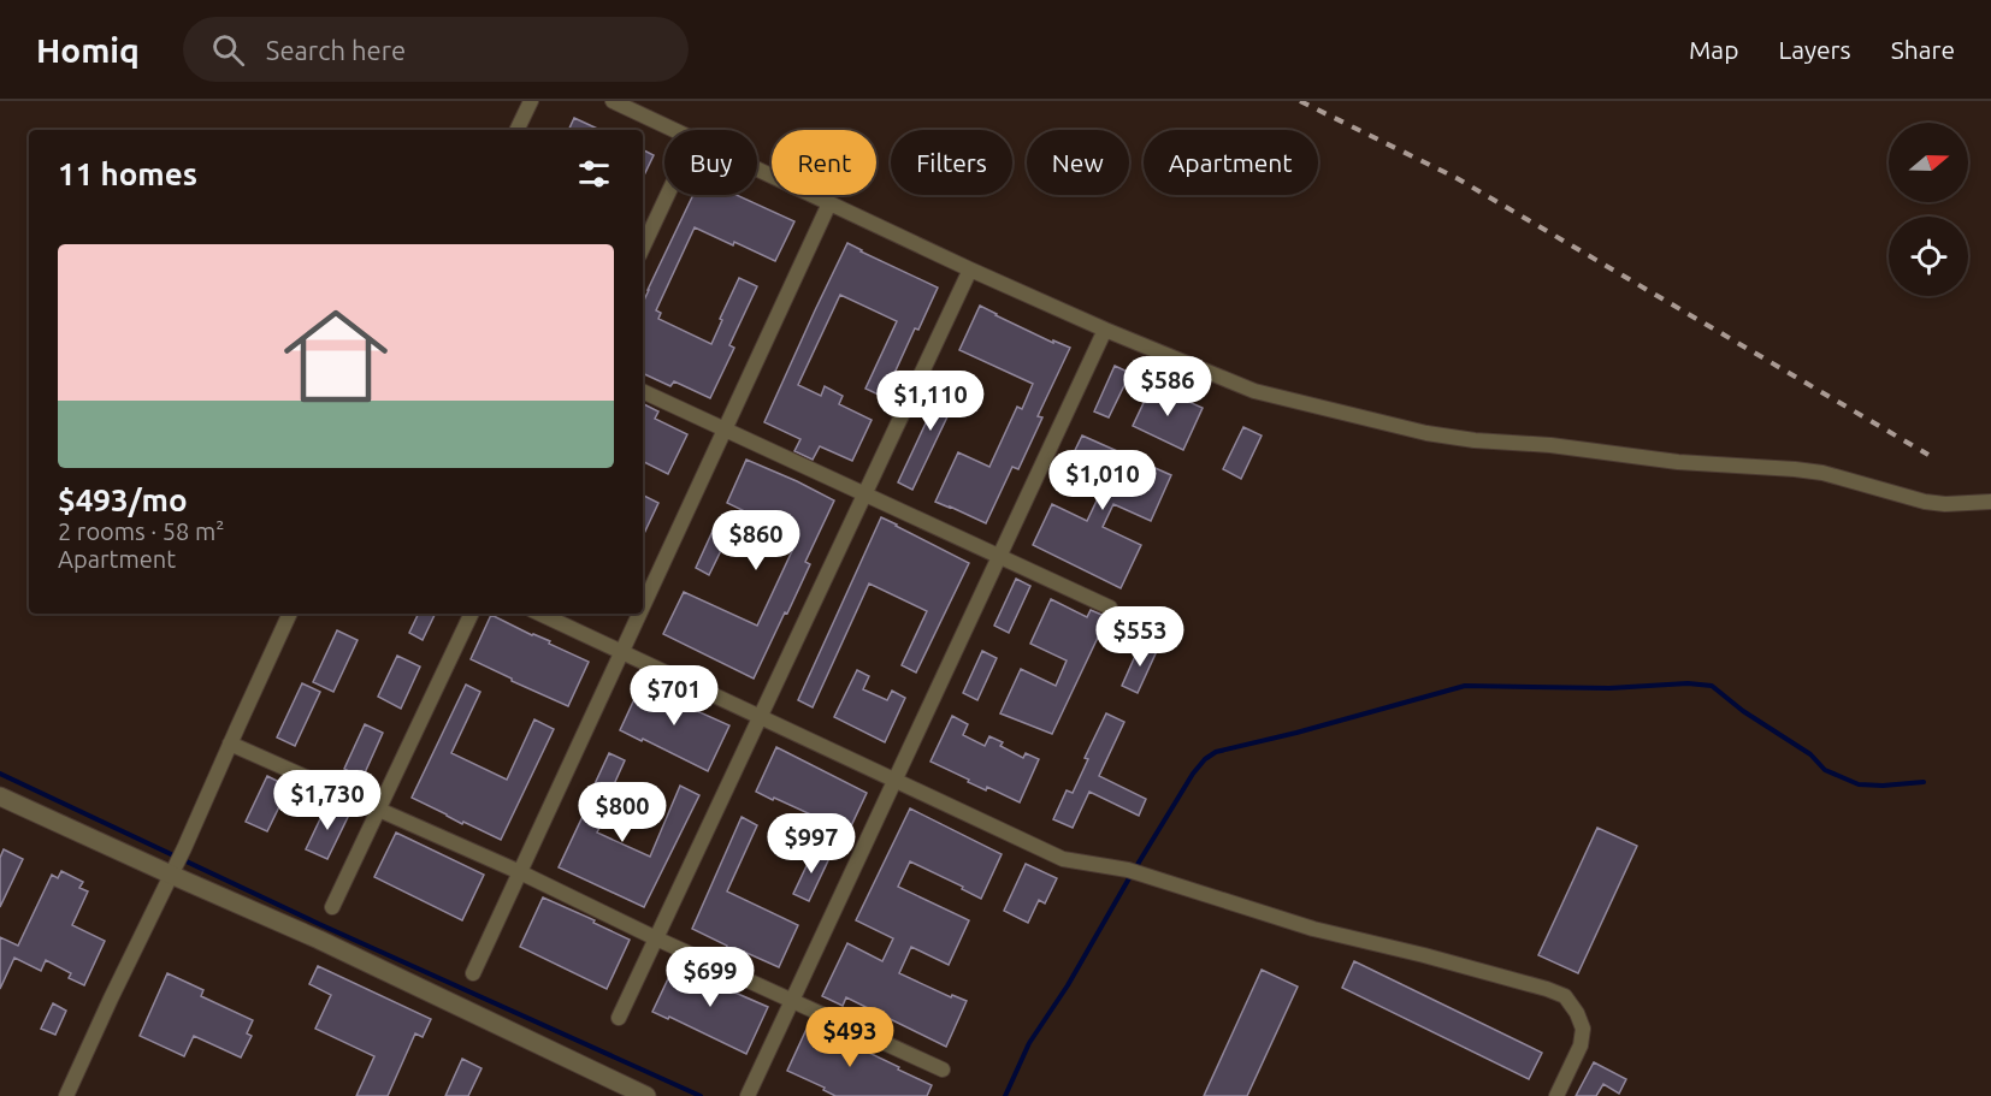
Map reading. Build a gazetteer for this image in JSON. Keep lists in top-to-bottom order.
{
  "north": "right",
  "page": {
    "header": "Homiq",
    "search": "Search here",
    "nav": ["Map", "Layers", "Share"],
    "chip": [
      "Buy",
      "Rent",
      "Filters",
      "New",
      "Apartment"
    ],
    "heading": "11 homes",
    "list": [
      {
        "name": "$493/mo",
        "note": "2 rooms · 58 m² · Apartment"
      }
    ],
    "price": [
      "$586",
      "$1,110",
      "$1,010",
      "$860",
      "$553",
      "$701",
      "$1,730",
      "$800",
      "$997",
      "$699",
      "$493"
    ]
  }
}
